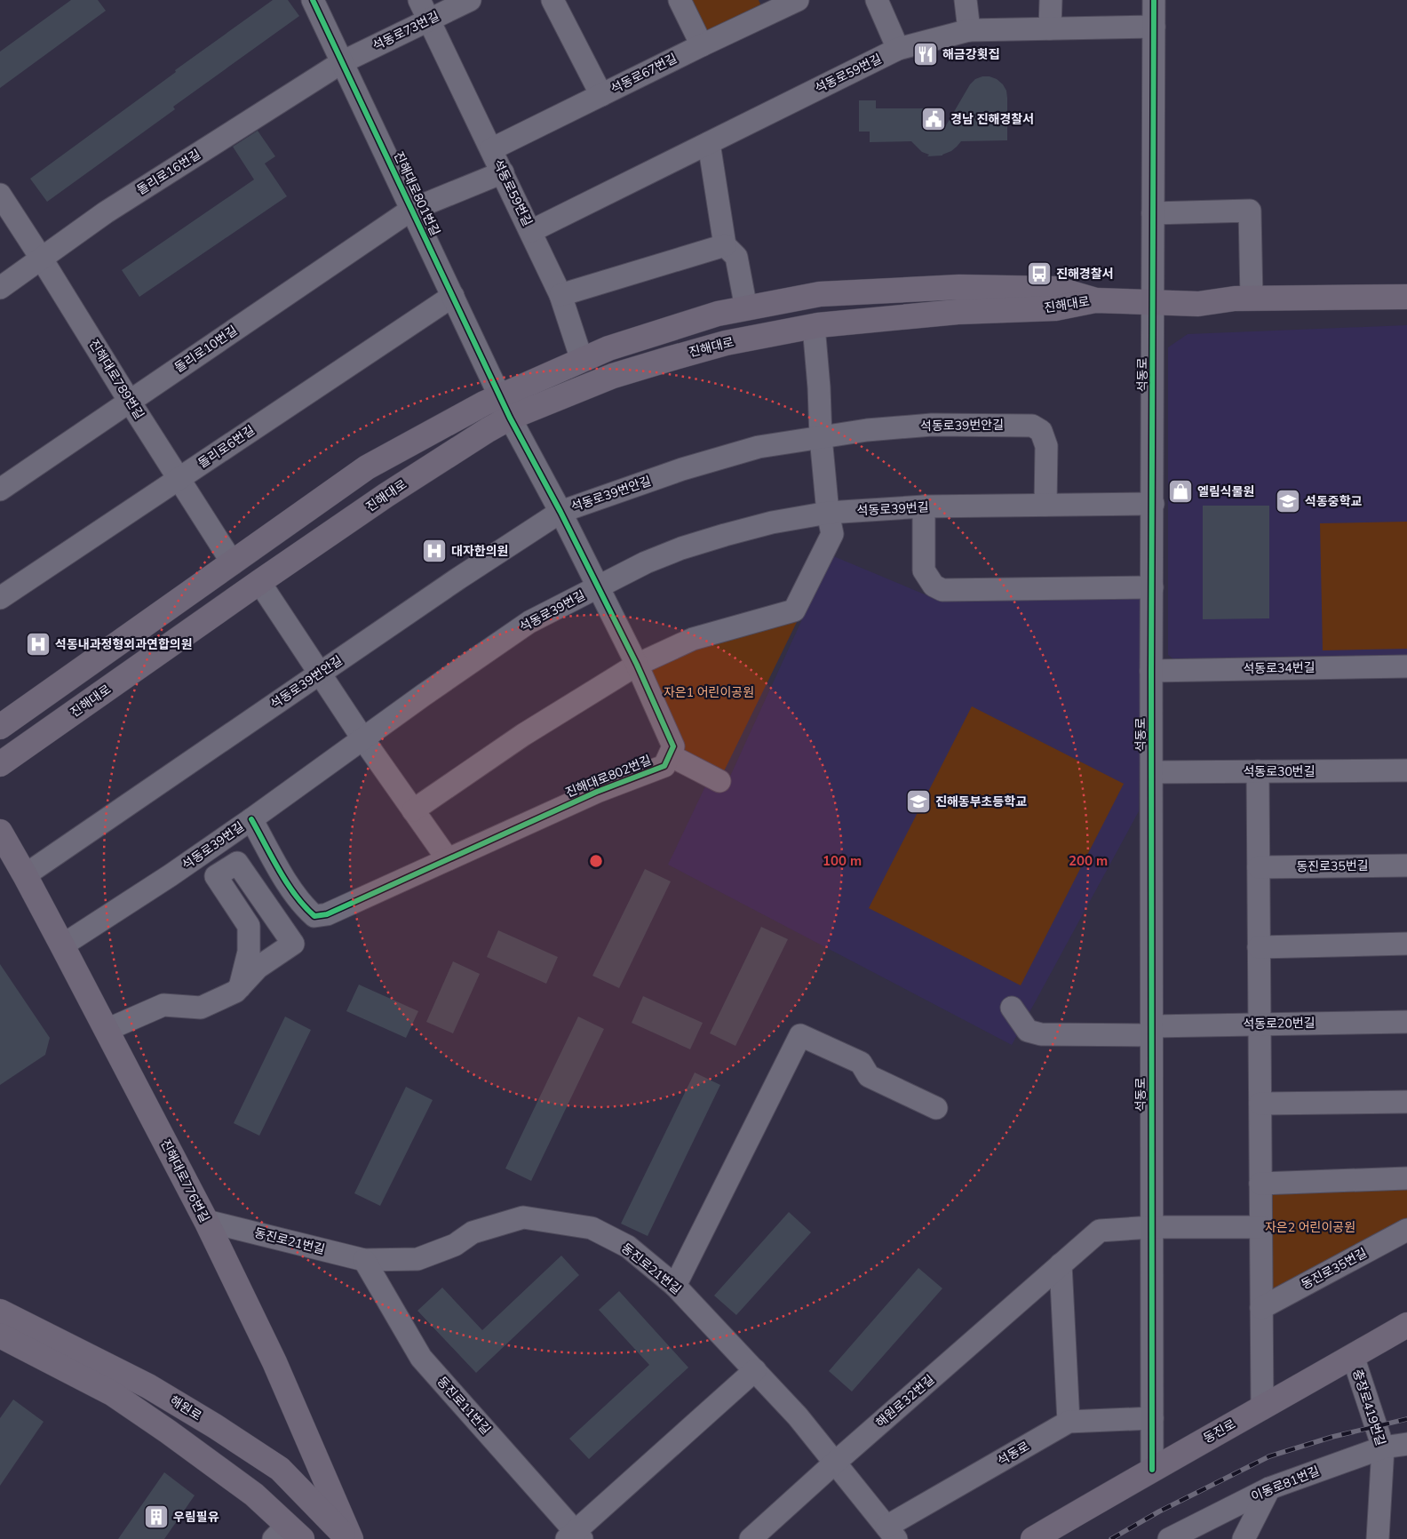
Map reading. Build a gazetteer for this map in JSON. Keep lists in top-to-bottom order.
{
  "streets": {
    "main road": [
      "진해대로",
      "진해대로776번길",
      "해원로",
      "동진로"
    ],
    "street": [
      "석동로73번길",
      "석동로67번길",
      "석동로59번길",
      "돌리로16번길",
      "진해대로801번길",
      "돌리로10번길",
      "석동로",
      "진해대로789번길",
      "석동로39번안길",
      "돌리로6번길",
      "석동로39번길",
      "석동로34번길",
      "석동로30번길",
      "진해대로802번길",
      "동진로35번길",
      "석동로20번길",
      "동진로21번길",
      "해원로32번길",
      "동진로11번길",
      "충장로419번길",
      "이동로81번길"
    ]
  },
  "crossings": [
    ["석동로73번길", "석동로59번길"],
    ["석동로73번길", "돌리로16번길"],
    ["석동로73번길", "진해대로801번길"],
    ["석동로67번길", "석동로59번길"],
    ["석동로59번길", "돌리로10번길"],
    ["석동로59번길", "석동로"],
    ["돌리로16번길", "진해대로801번길"],
    ["돌리로16번길", "진해대로789번길"],
    ["진해대로801번길", "진해대로"],
    ["진해대로801번길", "돌리로10번길"],
    ["진해대로801번길", "돌리로6번길"],
    ["진해대로", "진해대로789번길"],
    ["돌리로10번길", "진해대로789번길"],
    ["석동로", "석동로39번길"],
    ["석동로", "석동로34번길"],
    ["석동로", "석동로30번길"],
    ["석동로", "석동로20번길"],
    ["석동로", "동진로21번길"],
    ["석동로", "해원로32번길"],
    ["석동로", "동진로"],
    ["진해대로789번길", "돌리로6번길"],
    ["석동로39번안길", "석동로39번길"],
    ["석동로39번안길", "진해대로776번길"],
    ["석동로39번길", "진해대로802번길"],
    ["석동로39번길", "진해대로776번길"],
    ["진해대로776번길", "동진로21번길"],
    ["진해대로776번길", "해원로"],
    ["동진로21번길", "해원로32번길"],
    ["동진로21번길", "동진로11번길"],
    ["충장로419번길", "동진로"],
    ["충장로419번길", "이동로81번길"]
  ],
  "parks": ["자은1 어린이공원", "자은2 어린이공원"],
  "places": {
    "restaurant": ["해금강횟집"],
    "public building": ["경남 진해경찰서"],
    "bus stop": ["진해경찰서"],
    "shop": ["엘림식물원"],
    "school or university": ["석동중학교", "진해동부초등학교"],
    "hospital": ["대자한의원", "석동내과정형외과연합의원"],
    "building": ["우림필유"]
  },
  "rings": ["100 m", "200 m"]
}
